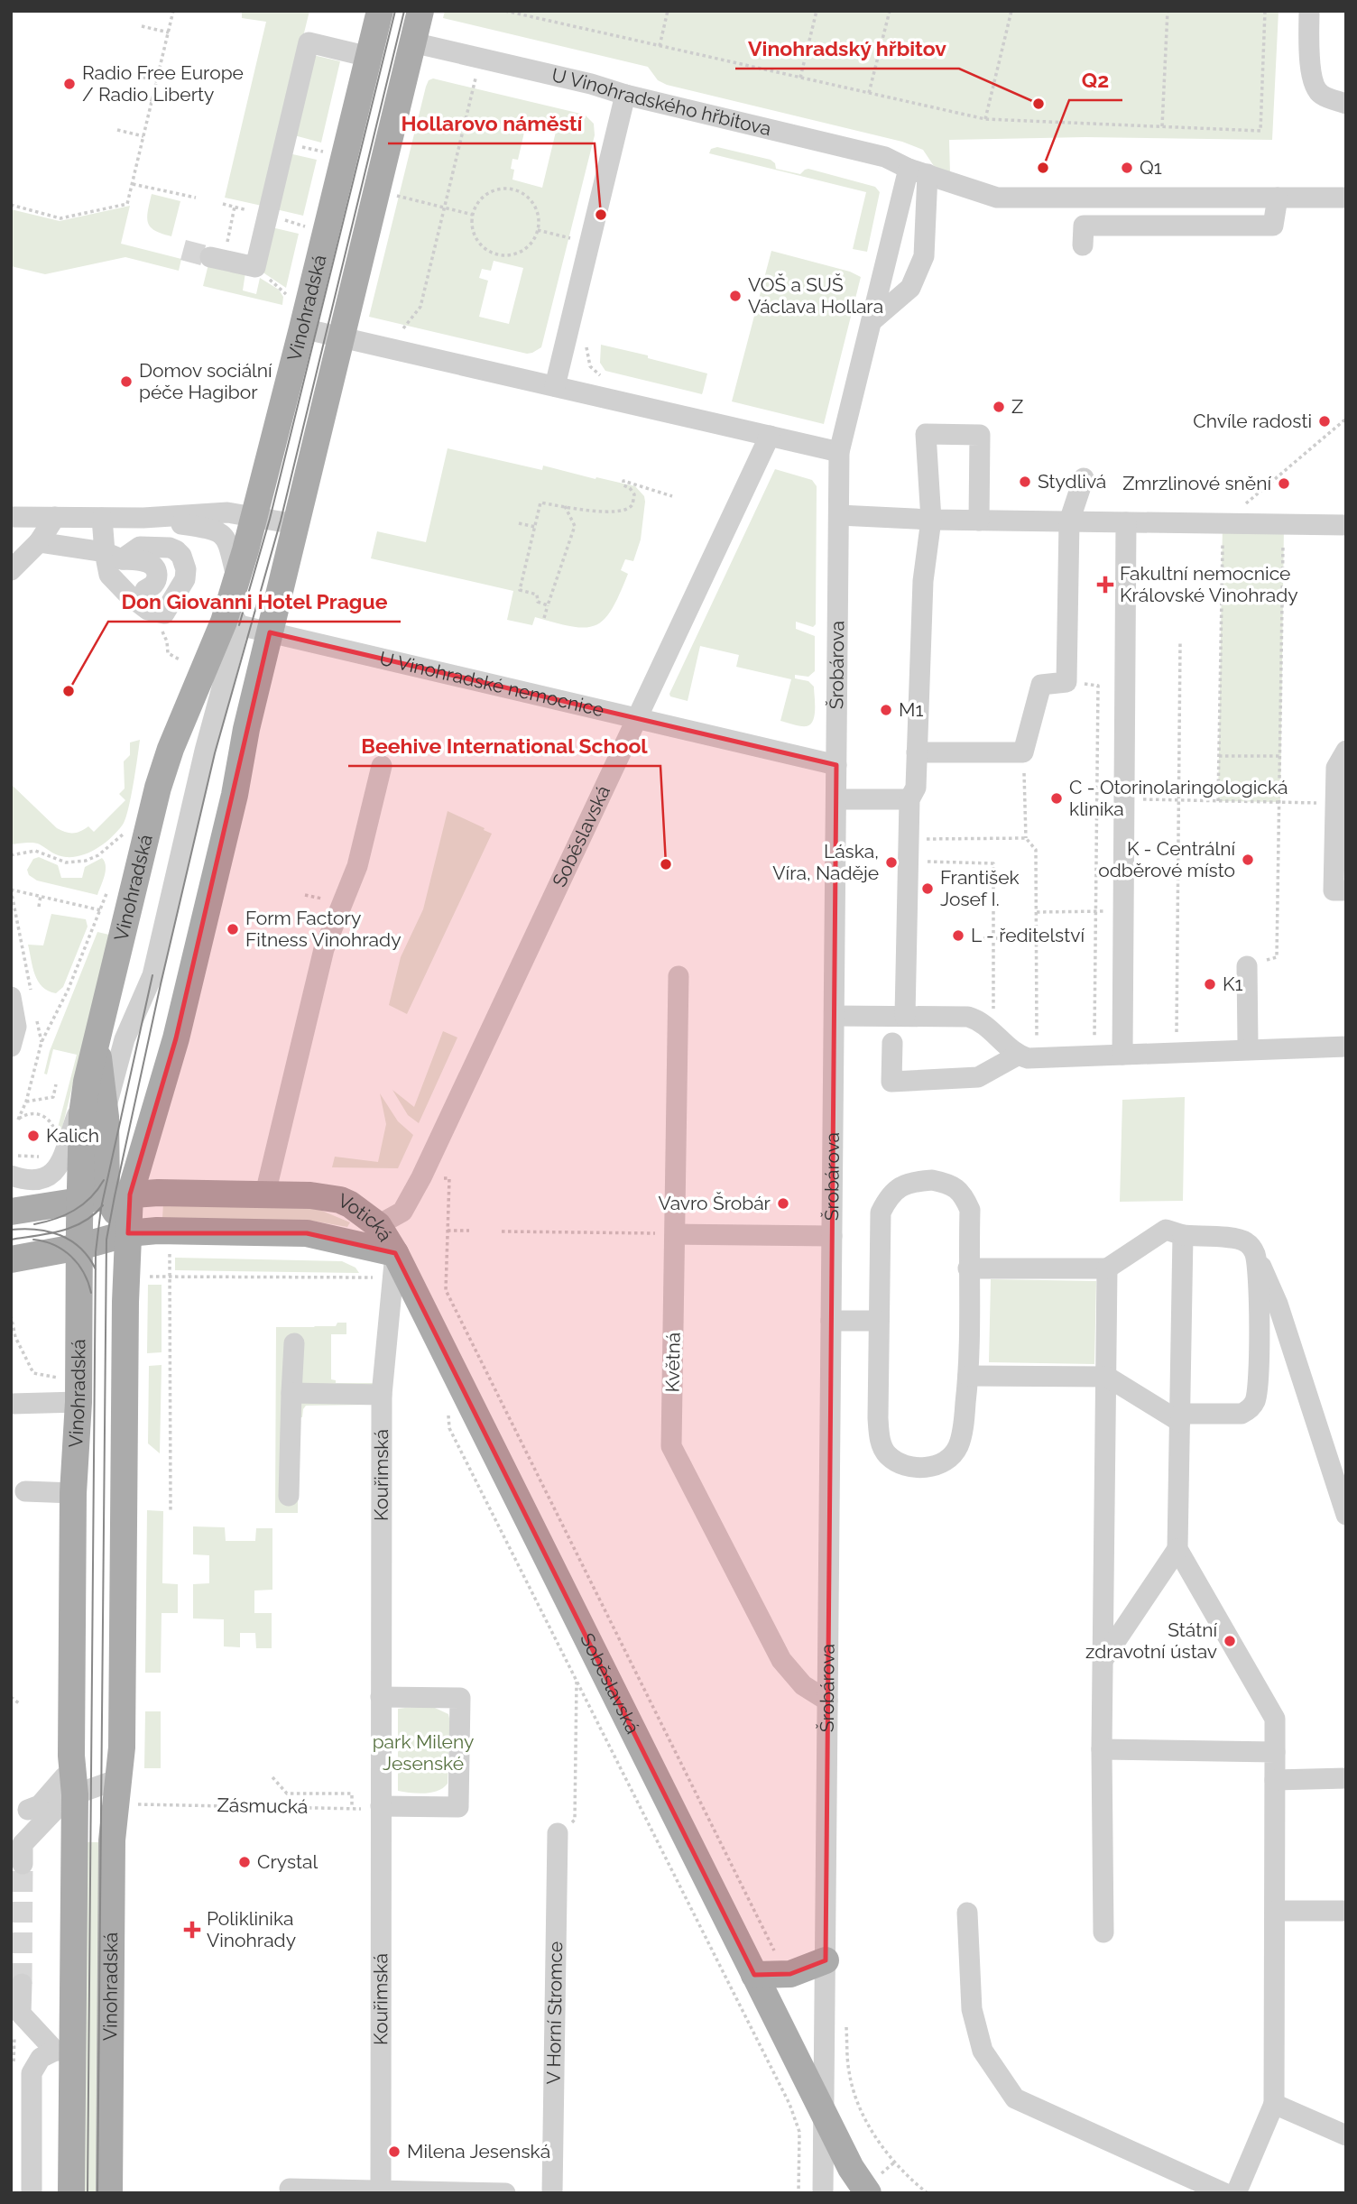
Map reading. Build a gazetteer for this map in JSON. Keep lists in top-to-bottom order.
{
  "streets": {
    "main road": ["Vinohradská", "Soběslavská", "Votická"],
    "street": [
      "U Vinohradského hřbitova",
      "Šrobárova",
      "U Vinohradské nemocnice",
      "Květná",
      "Kouřimská",
      "V Horní Stromce"
    ],
    "path": ["Zásmucká"]
  },
  "crossings": [
    ["U Vinohradského hřbitova", "Vinohradská"],
    ["U Vinohradského hřbitova", "Šrobárova"],
    ["Vinohradská", "U Vinohradské nemocnice"],
    ["Vinohradská", "Votická"],
    ["Šrobárova", "U Vinohradské nemocnice"],
    ["Šrobárova", "Soběslavská"],
    ["Šrobárova", "Květná"],
    ["U Vinohradské nemocnice", "Soběslavská"],
    ["Soběslavská", "Votická"],
    ["Soběslavská", "Kouřimská"],
    ["Votická", "Kouřimská"],
    ["Kouřimská", "Zásmucká"]
  ],
  "parks": ["park Mileny Jesenské"],
  "places": {
    "other": [
      "Radio Free Europe / Radio Liberty",
      "Vinohradský hřbitov",
      "Q2",
      "Q1",
      "Hollarovo náměstí",
      "VOŠ a SUŠ Václava Hollara",
      "Domov sociální péče Hagibor",
      "Z",
      "Chvíle radosti",
      "Stydlivá",
      "Zmrzlinové snění",
      "Don Giovanni Hotel Prague",
      "M1",
      "C - Otorinolaringologická klinika",
      "K - Centrální odběrové místo",
      "Láska, Víra, Naděje",
      "Beehive International School",
      "František Josef I.",
      "Form Factory Fitness Vinohrady",
      "L - ředitelství",
      "K1",
      "Kalich",
      "Vavro Šrobár",
      "Státní zdravotní ústav",
      "Crystal",
      "Milena Jesenská"
    ],
    "health": ["Fakultní nemocnice Královské Vinohrady", "Poliklinika Vinohrady"]
  }
}
